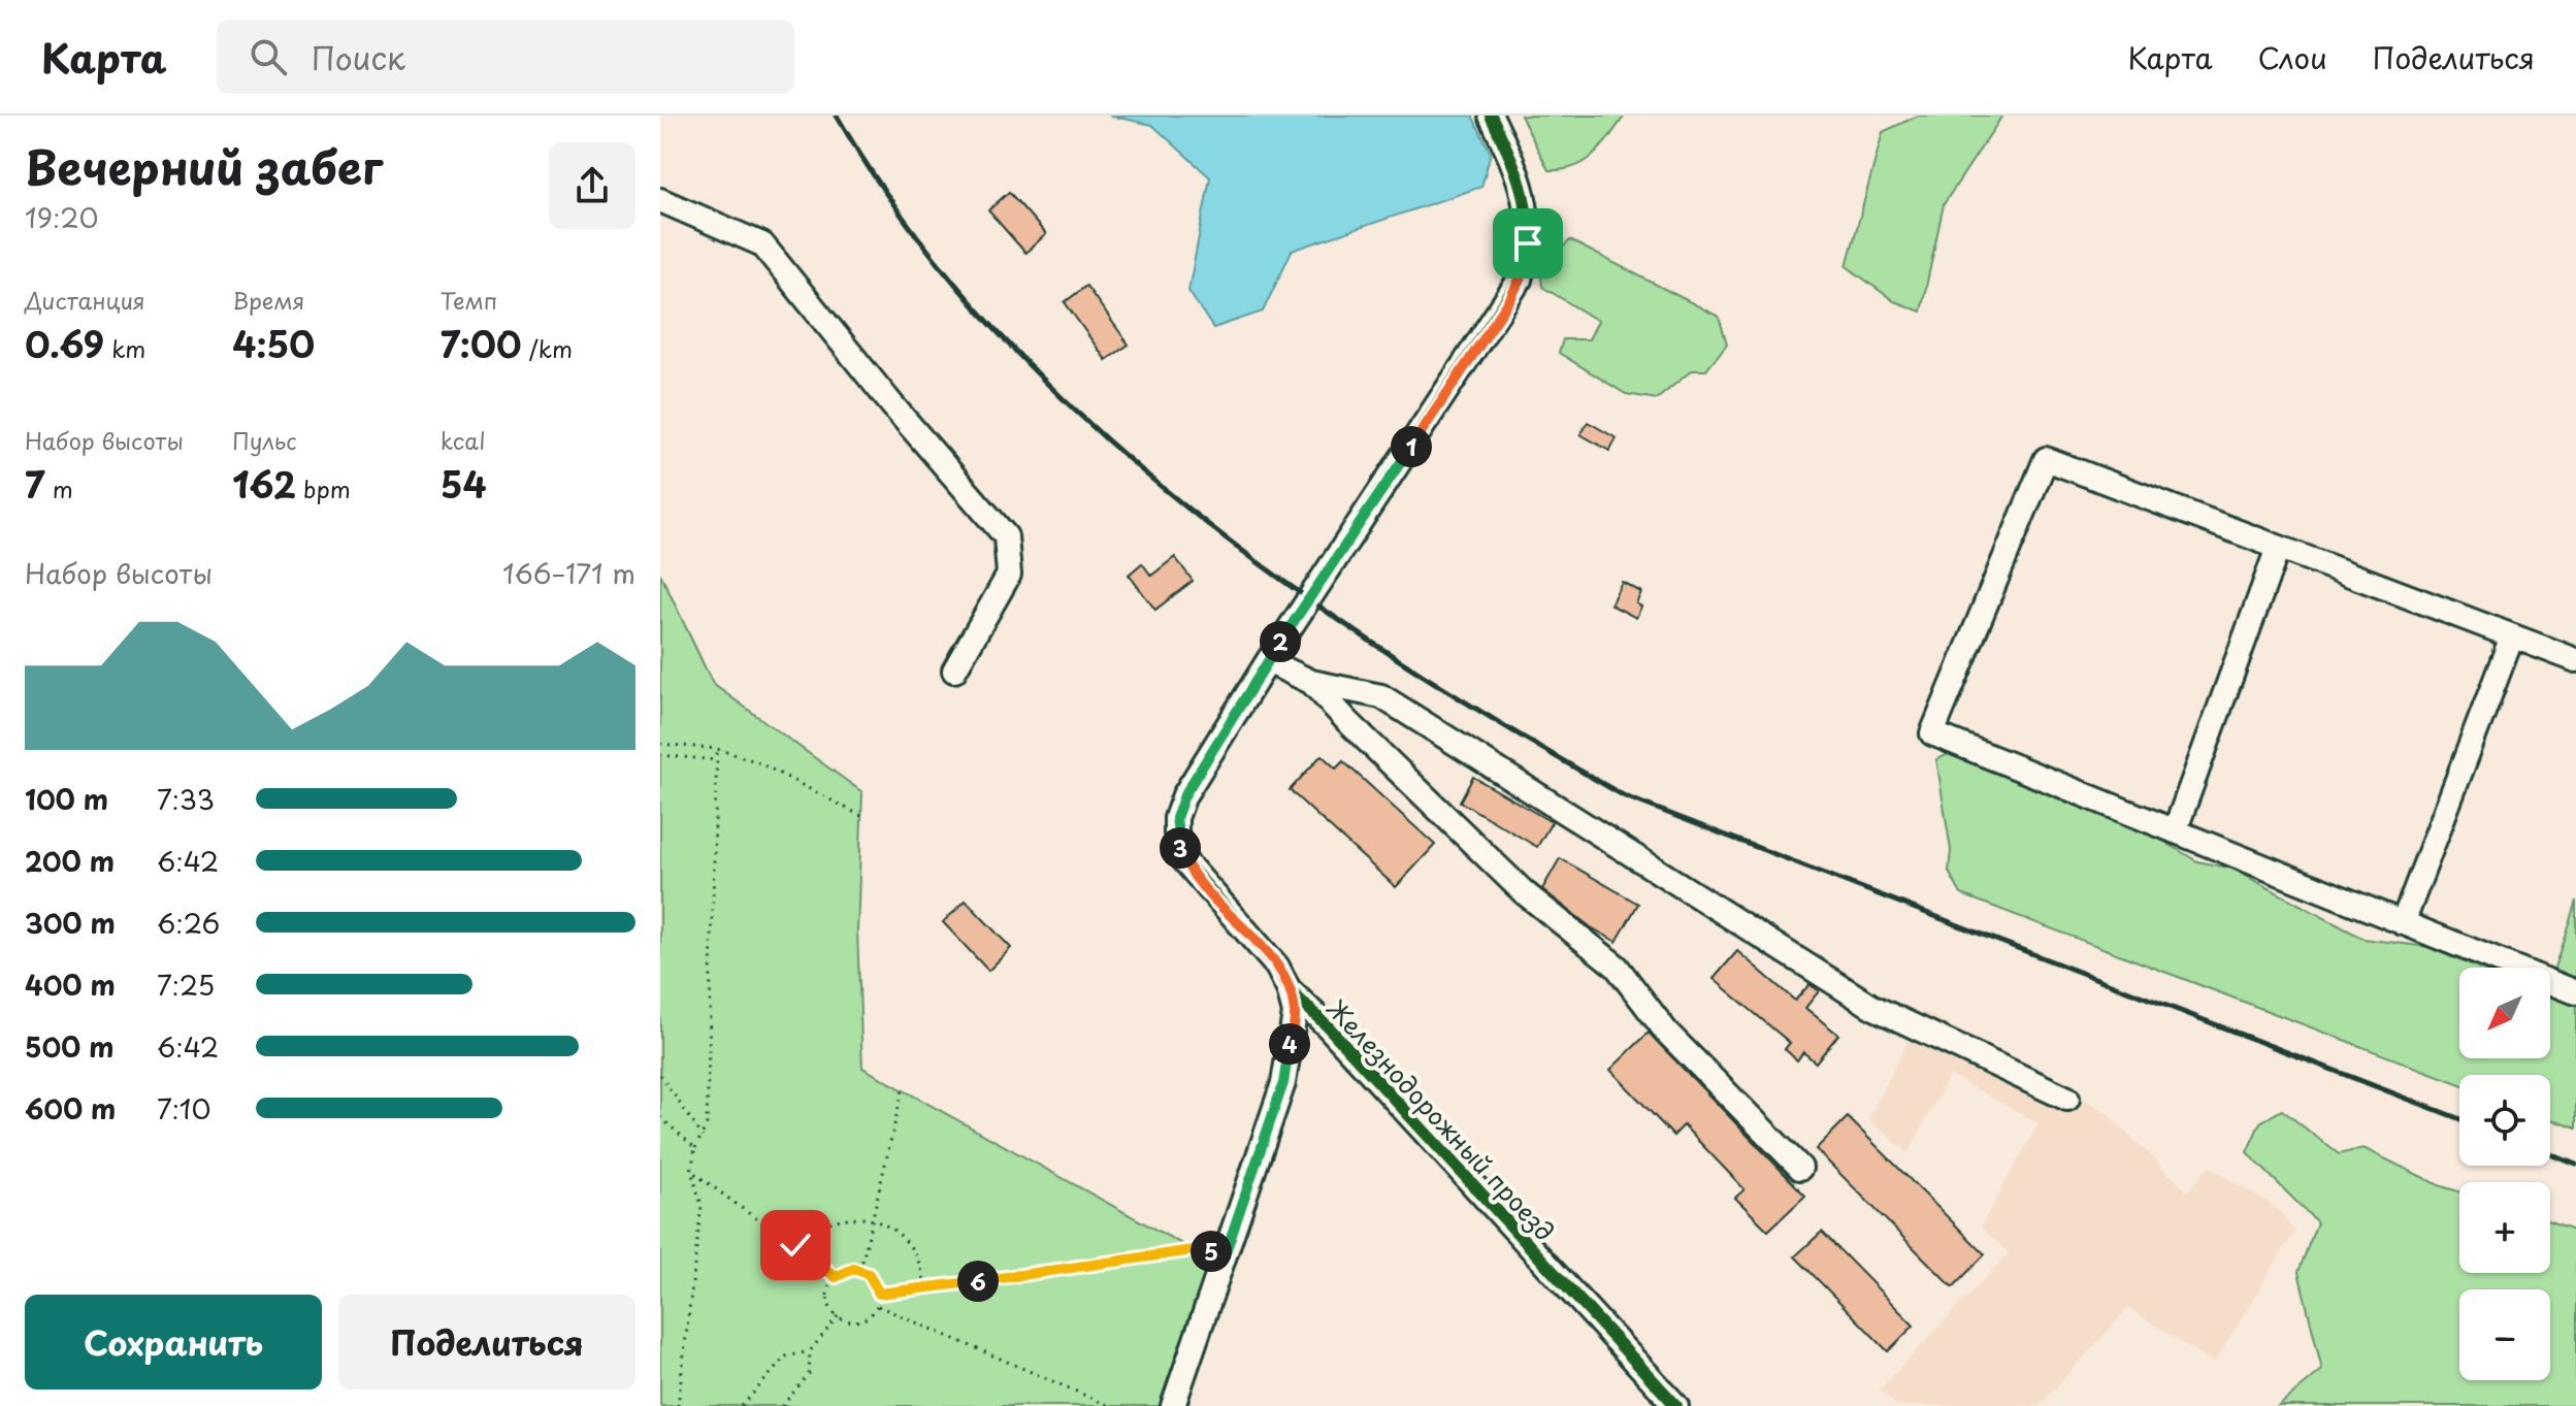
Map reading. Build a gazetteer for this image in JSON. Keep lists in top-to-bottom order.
{
  "streets": {
    "street": ["Железнодорожный проезд"]
  },
  "north": "bottom left",
  "page": {
    "header": "Карта",
    "search": "Поиск",
    "nav": ["Карта", "Слои", "Поделиться"],
    "heading": ["Вечерний забег", "19:20"],
    "stats": [
      ["Дистанция", "0.69 km"],
      ["Время", "4:50"],
      ["Темп", "7:00 /km"],
      ["Набор высоты", "7 m"],
      ["Пульс", "162 bpm"],
      ["kcal", "54"]
    ],
    "pins": [
      "1",
      "2",
      "3",
      "4",
      "5",
      "6"
    ],
    "chart": ["Набор высоты", "166–171 m"],
    "list": [
      {
        "name": "100 m",
        "note": "7:33"
      },
      {
        "name": "200 m",
        "note": "6:42"
      },
      {
        "name": "300 m",
        "note": "6:26"
      },
      {
        "name": "400 m",
        "note": "7:25"
      },
      {
        "name": "500 m",
        "note": "6:42"
      },
      {
        "name": "600 m",
        "note": "7:10"
      }
    ],
    "map_buttons": ["+", "−"],
    "buttons": ["Сохранить", "Поделиться"]
  }
}
